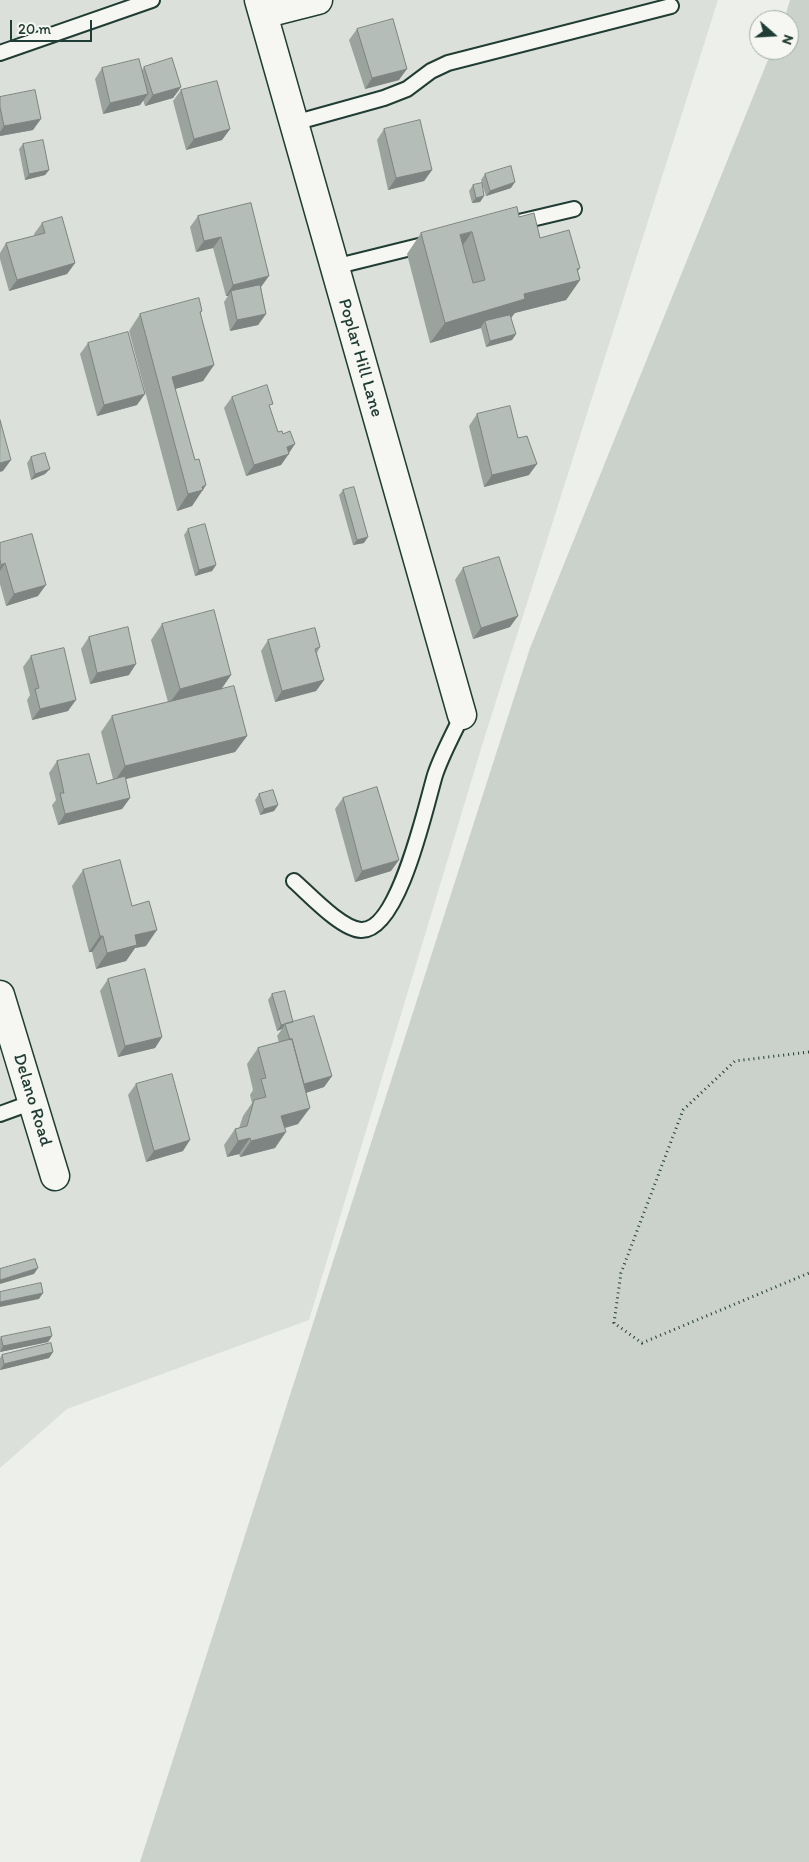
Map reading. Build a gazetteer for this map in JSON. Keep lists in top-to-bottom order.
{
  "streets": {
    "street": ["Poplar Hill Lane", "Delano Road"]
  },
  "scale_bar": "20 m",
  "north": "right"
}
